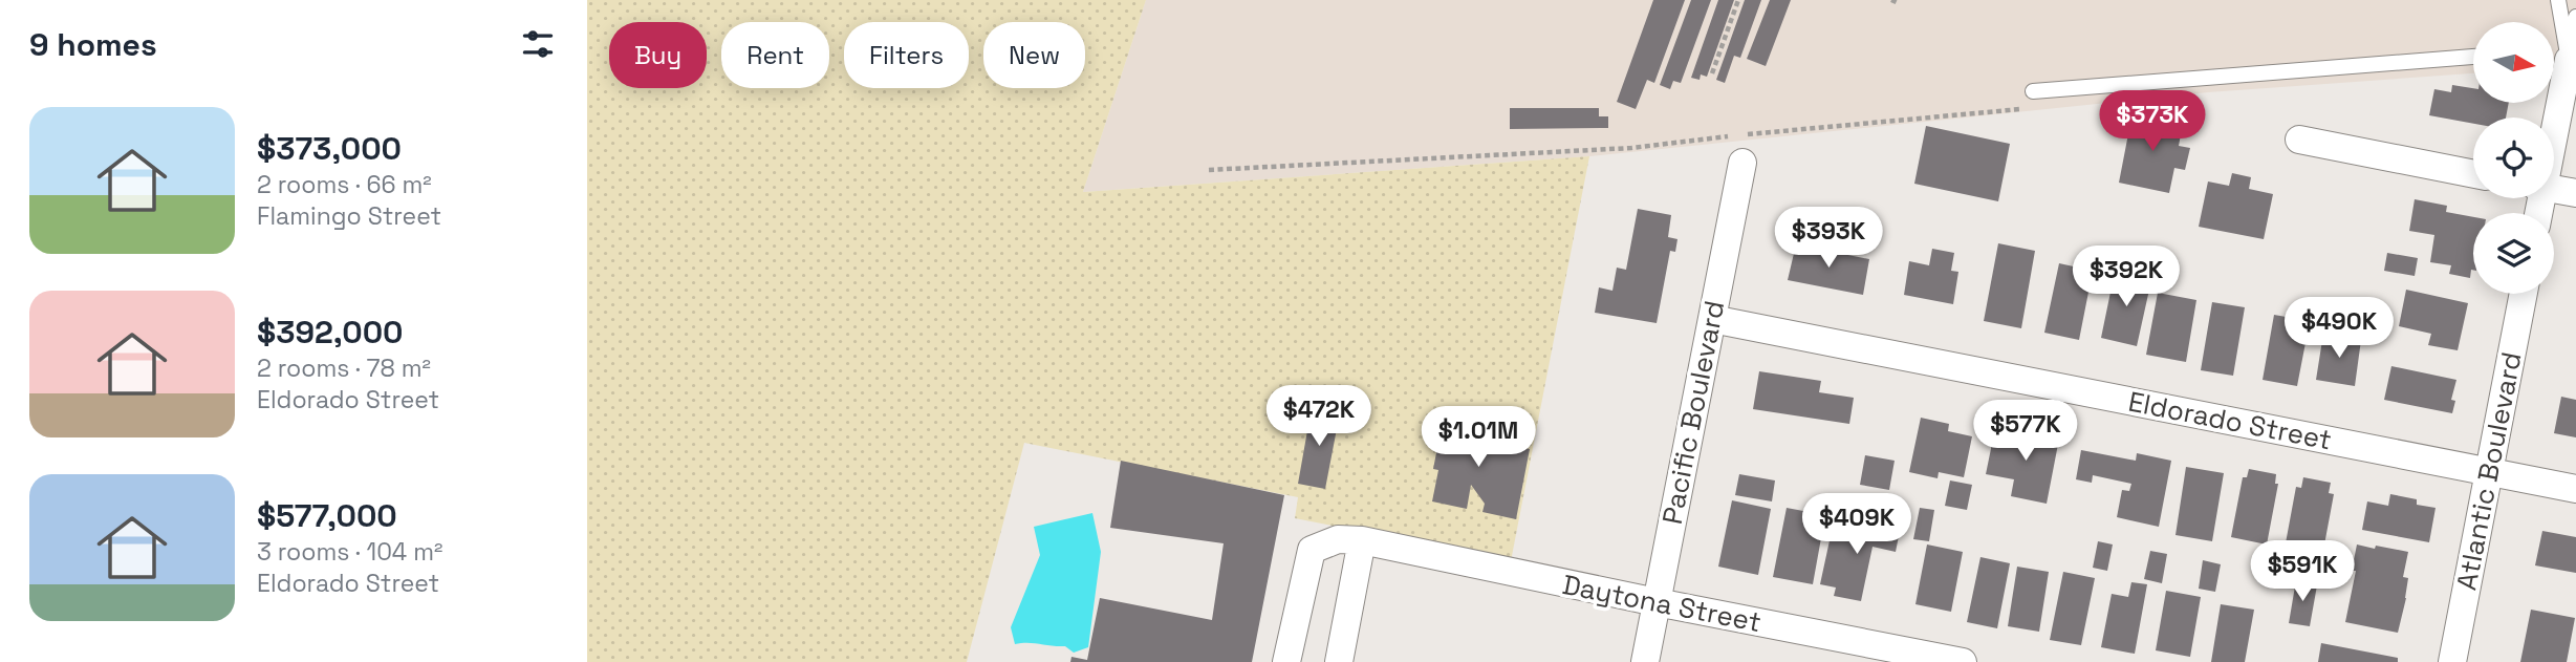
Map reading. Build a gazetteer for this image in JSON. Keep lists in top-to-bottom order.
{
  "streets": {
    "street": [
      "Pacific Boulevard",
      "Eldorado Street",
      "Atlantic Boulevard",
      "Daytona Street"
    ]
  },
  "crossings": [
    ["Pacific Boulevard", "Eldorado Street"],
    ["Pacific Boulevard", "Daytona Street"],
    ["Eldorado Street", "Atlantic Boulevard"]
  ],
  "north": "right",
  "page": {
    "heading": "9 homes",
    "chip": [
      "Buy",
      "Rent",
      "Filters",
      "New"
    ],
    "list": [
      {
        "name": "$373,000",
        "note": "2 rooms · 66 m² · Flamingo Street"
      },
      {
        "name": "$392,000",
        "note": "2 rooms · 78 m² · Eldorado Street"
      },
      {
        "name": "$577,000",
        "note": "3 rooms · 104 m² · Eldorado Street"
      }
    ],
    "price": [
      "$373K",
      "$393K",
      "$392K",
      "$490K",
      "$472K",
      "$577K",
      "$1.01M",
      "$409K",
      "$591K"
    ]
  }
}
